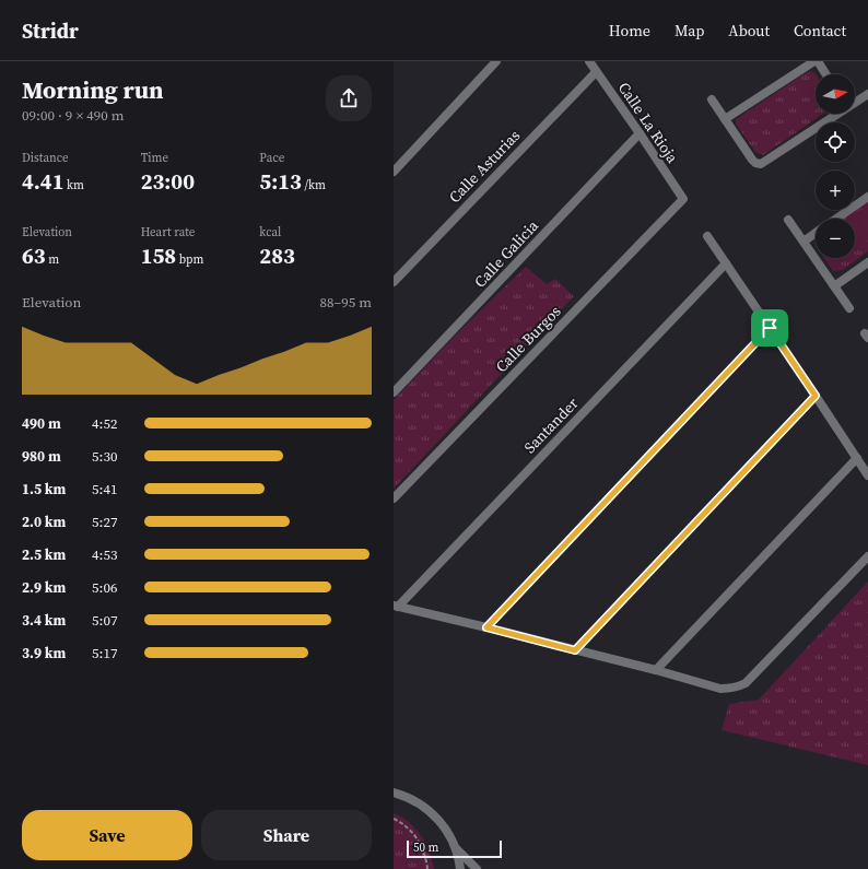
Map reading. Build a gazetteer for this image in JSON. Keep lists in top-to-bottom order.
{
  "streets": {
    "street": [
      "Calle La Rioja",
      "Calle Asturias",
      "Calle Galicia",
      "Calle Burgos",
      "Santander"
    ]
  },
  "crossings": [
    ["Calle La Rioja", "Calle Asturias"],
    ["Calle La Rioja", "Calle Galicia"],
    ["Calle La Rioja", "Calle Burgos"]
  ],
  "scale_bar": "50 m",
  "north": "right",
  "page": {
    "header": "Stridr",
    "nav": [
      "Home",
      "Map",
      "About",
      "Contact"
    ],
    "heading": ["Morning run", "09:00 · 9 × 490 m"],
    "map_buttons": ["+", "−"],
    "stats": [
      ["Distance", "4.41 km"],
      ["Time", "23:00"],
      ["Pace", "5:13 /km"],
      ["Elevation", "63 m"],
      ["Heart rate", "158 bpm"],
      ["kcal", "283"]
    ],
    "chart": ["Elevation", "88–95 m"],
    "list": [
      {
        "name": "490 m",
        "note": "4:52"
      },
      {
        "name": "980 m",
        "note": "5:30"
      },
      {
        "name": "1.5 km",
        "note": "5:41"
      },
      {
        "name": "2.0 km",
        "note": "5:27"
      },
      {
        "name": "2.5 km",
        "note": "4:53"
      },
      {
        "name": "2.9 km",
        "note": "5:06"
      },
      {
        "name": "3.4 km",
        "note": "5:07"
      },
      {
        "name": "3.9 km",
        "note": "5:17"
      }
    ],
    "buttons": ["Save", "Share"],
    "scale": "50 m"
  }
}
